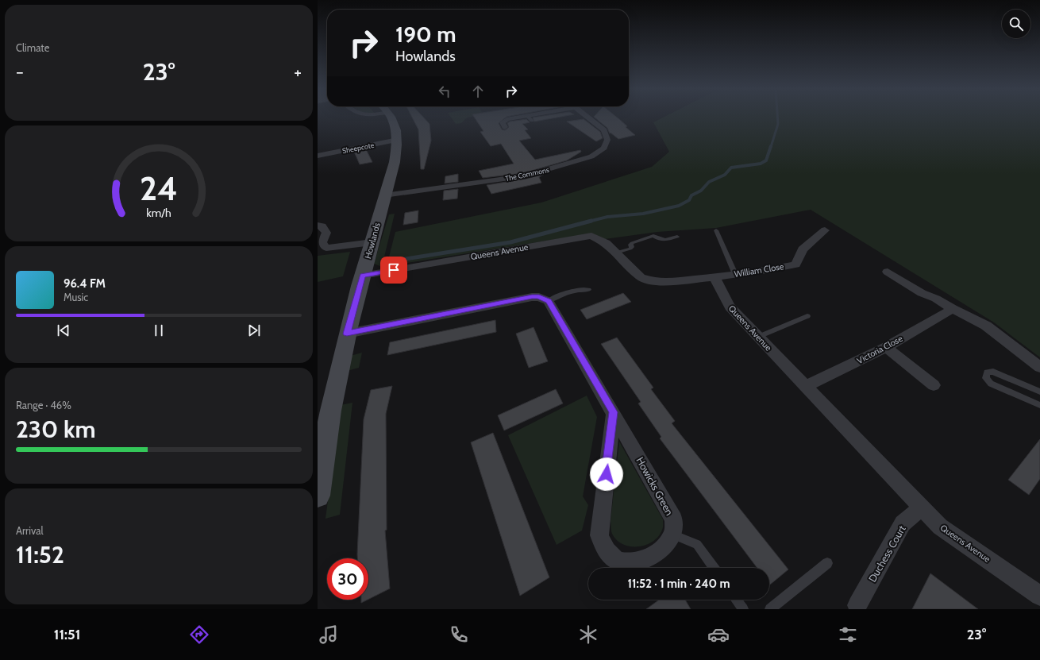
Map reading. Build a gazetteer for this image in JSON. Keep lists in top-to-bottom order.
{
  "streets": {
    "street": [
      "Sheepcote",
      "The Commons",
      "Howlands",
      "Queens Avenue",
      "William Close",
      "Victoria Close",
      "Howicks Green",
      "Duchess Court"
    ]
  },
  "crossings": [
    ["Sheepcote", "Howlands"],
    ["The Commons", "Howlands"],
    ["Howlands", "Queens Avenue"],
    ["Queens Avenue", "William Close"],
    ["Queens Avenue", "Victoria Close"],
    ["Queens Avenue", "Duchess Court"]
  ],
  "page": {
    "tile": [
      "Climate",
      ["Range · 46%", "230 km"],
      ["Arrival", "11:52"]
    ],
    "turn": ["190 m", "Howlands"],
    "heat": ["−", "23°", "+"],
    "song": ["96.4 FM", "Music"],
    "limit": "30",
    "trip": "11:52 · 1 min · 240 m",
    "tabs": ["11:51", "23°"],
    "gauge": ["24", "km/h"]
  }
}
